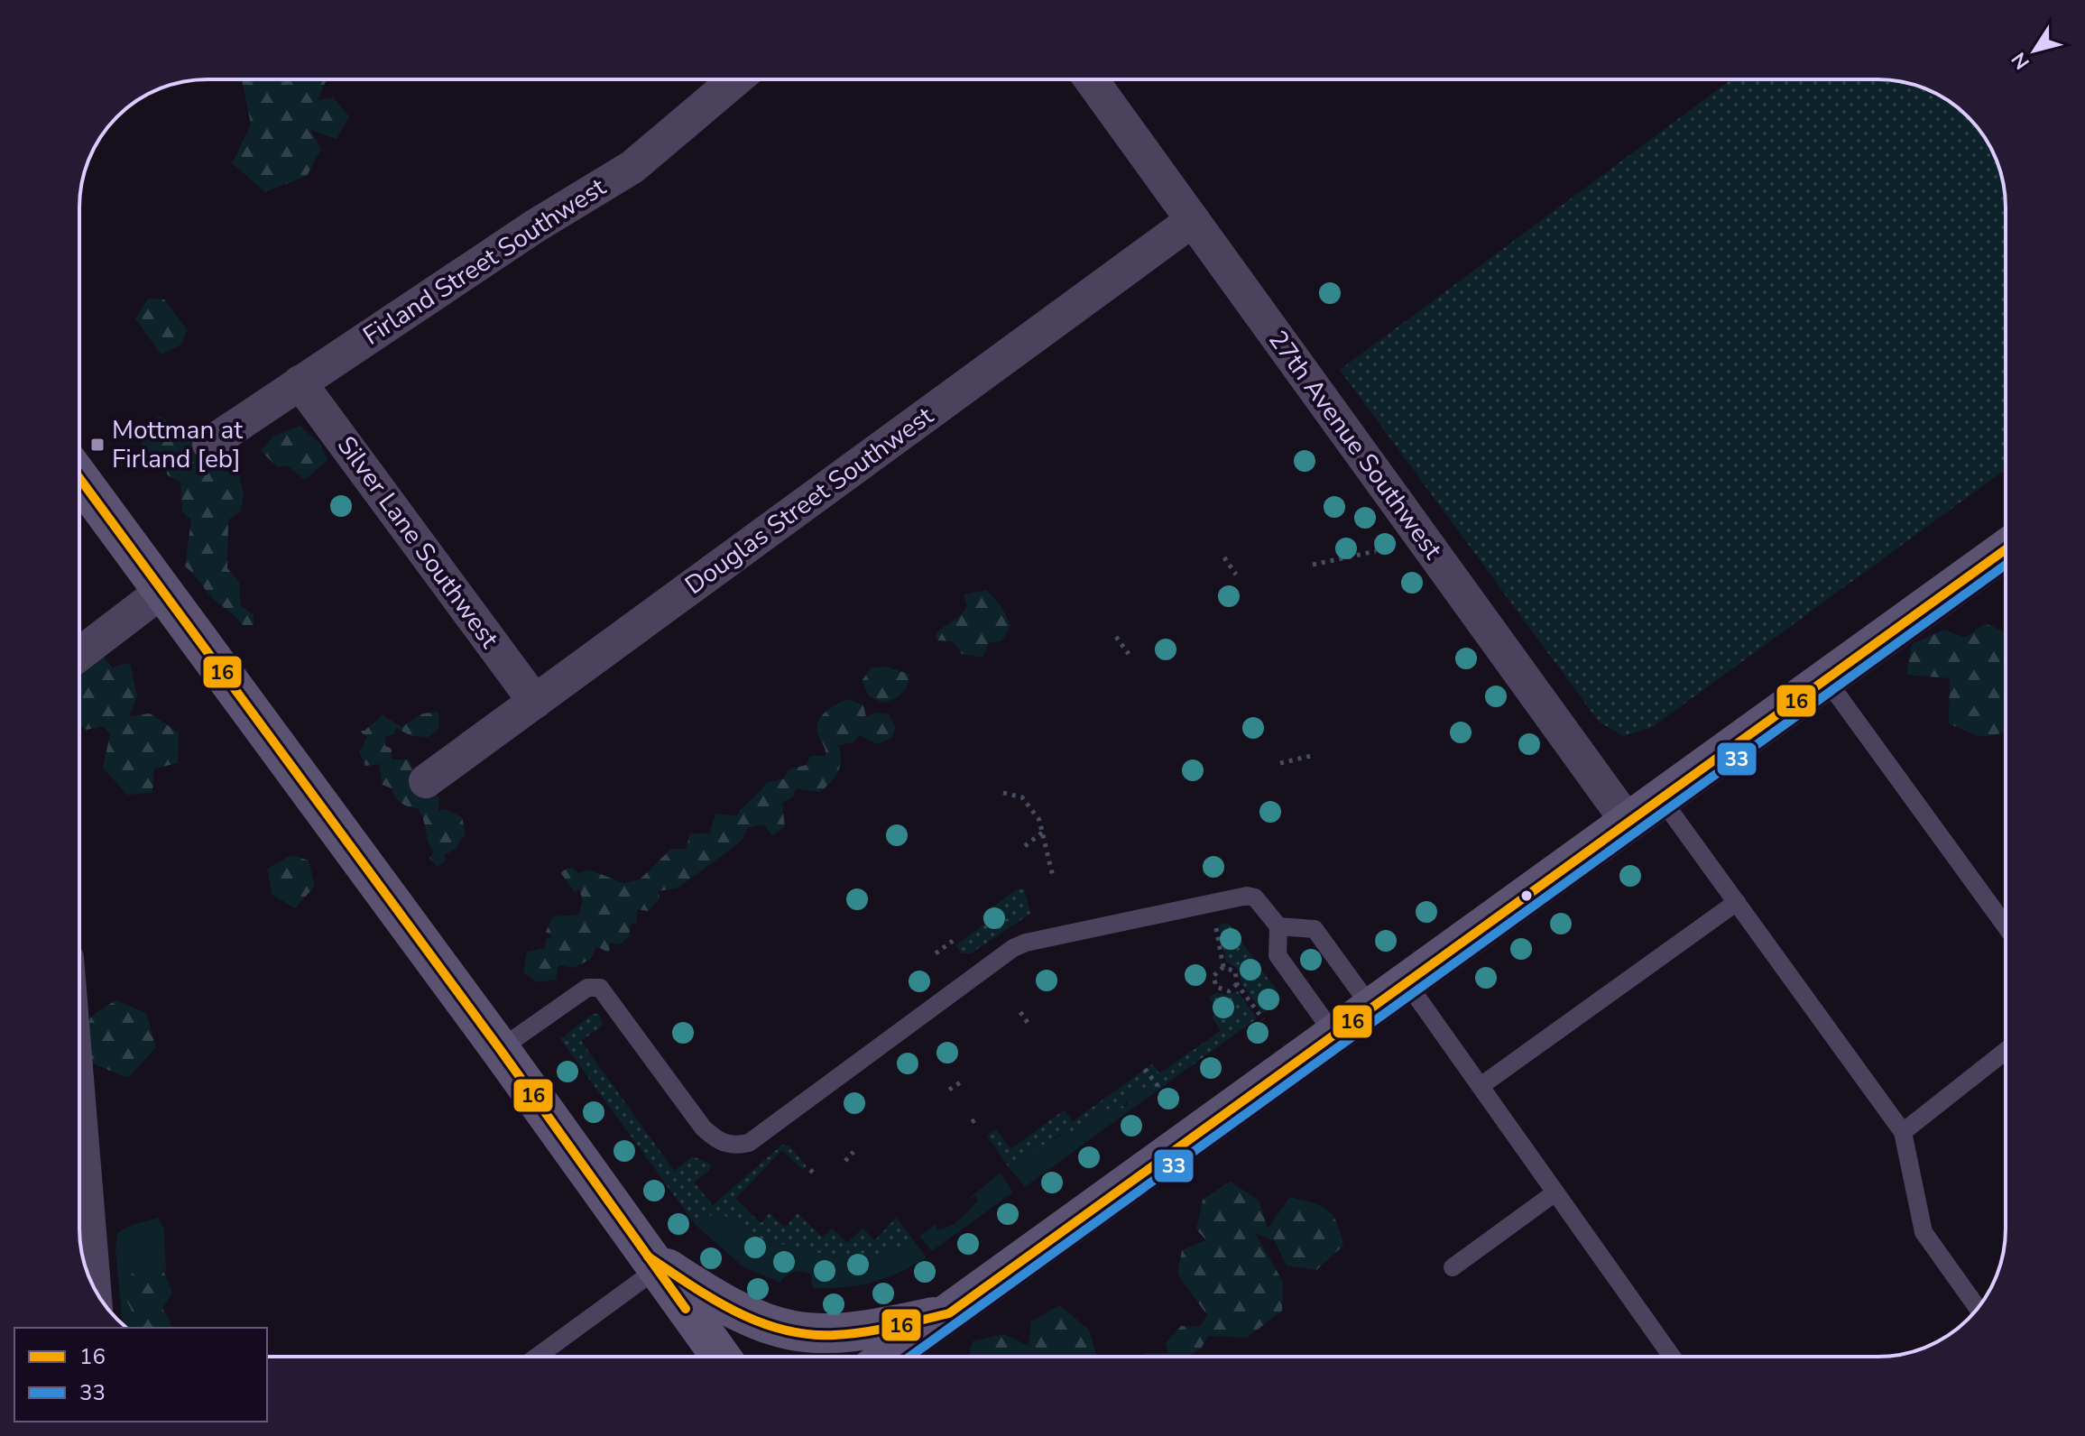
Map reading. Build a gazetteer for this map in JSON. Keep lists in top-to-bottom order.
{
  "streets": {
    "street": [
      "Firland Street Southwest",
      "27th Avenue Southwest",
      "Douglas Street Southwest",
      "Silver Lane Southwest"
    ]
  },
  "crossings": [
    ["Firland Street Southwest", "Silver Lane Southwest"],
    ["27th Avenue Southwest", "Douglas Street Southwest"],
    ["Douglas Street Southwest", "Silver Lane Southwest"]
  ],
  "places": {
    "transit": ["Mottman at Firland [eb]"]
  },
  "lines": ["transit line 16", "transit line 33"],
  "legend": ["16", "33"],
  "north": "bottom left"
}
